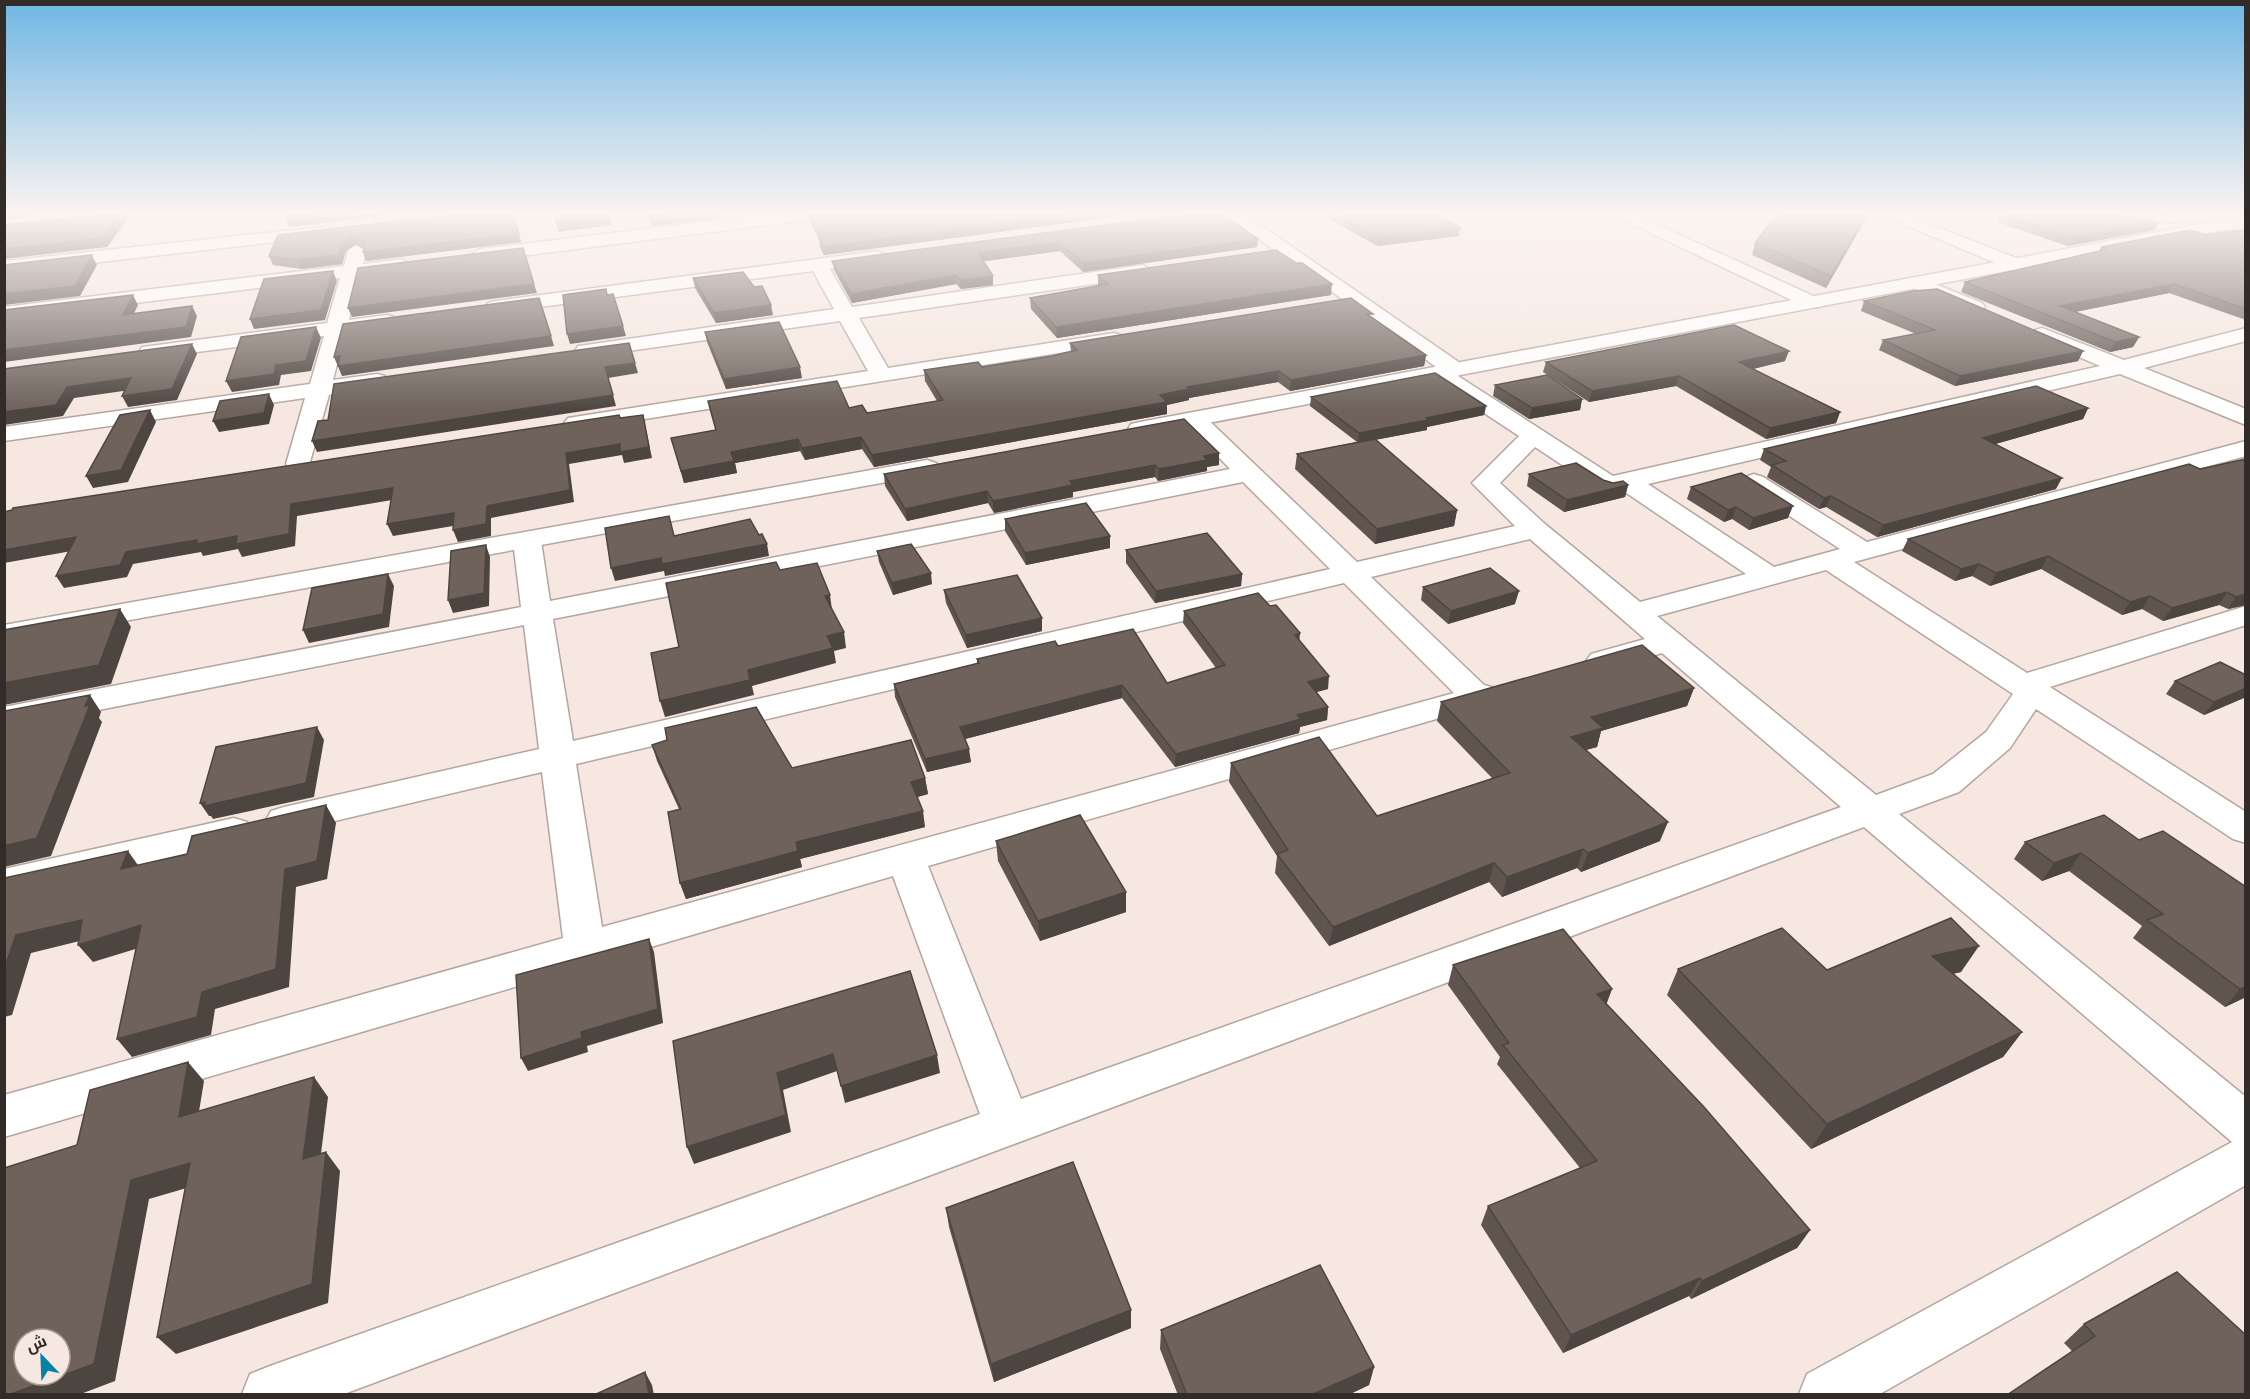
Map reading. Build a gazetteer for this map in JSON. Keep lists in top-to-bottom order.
{
  "north": "top left"
}
